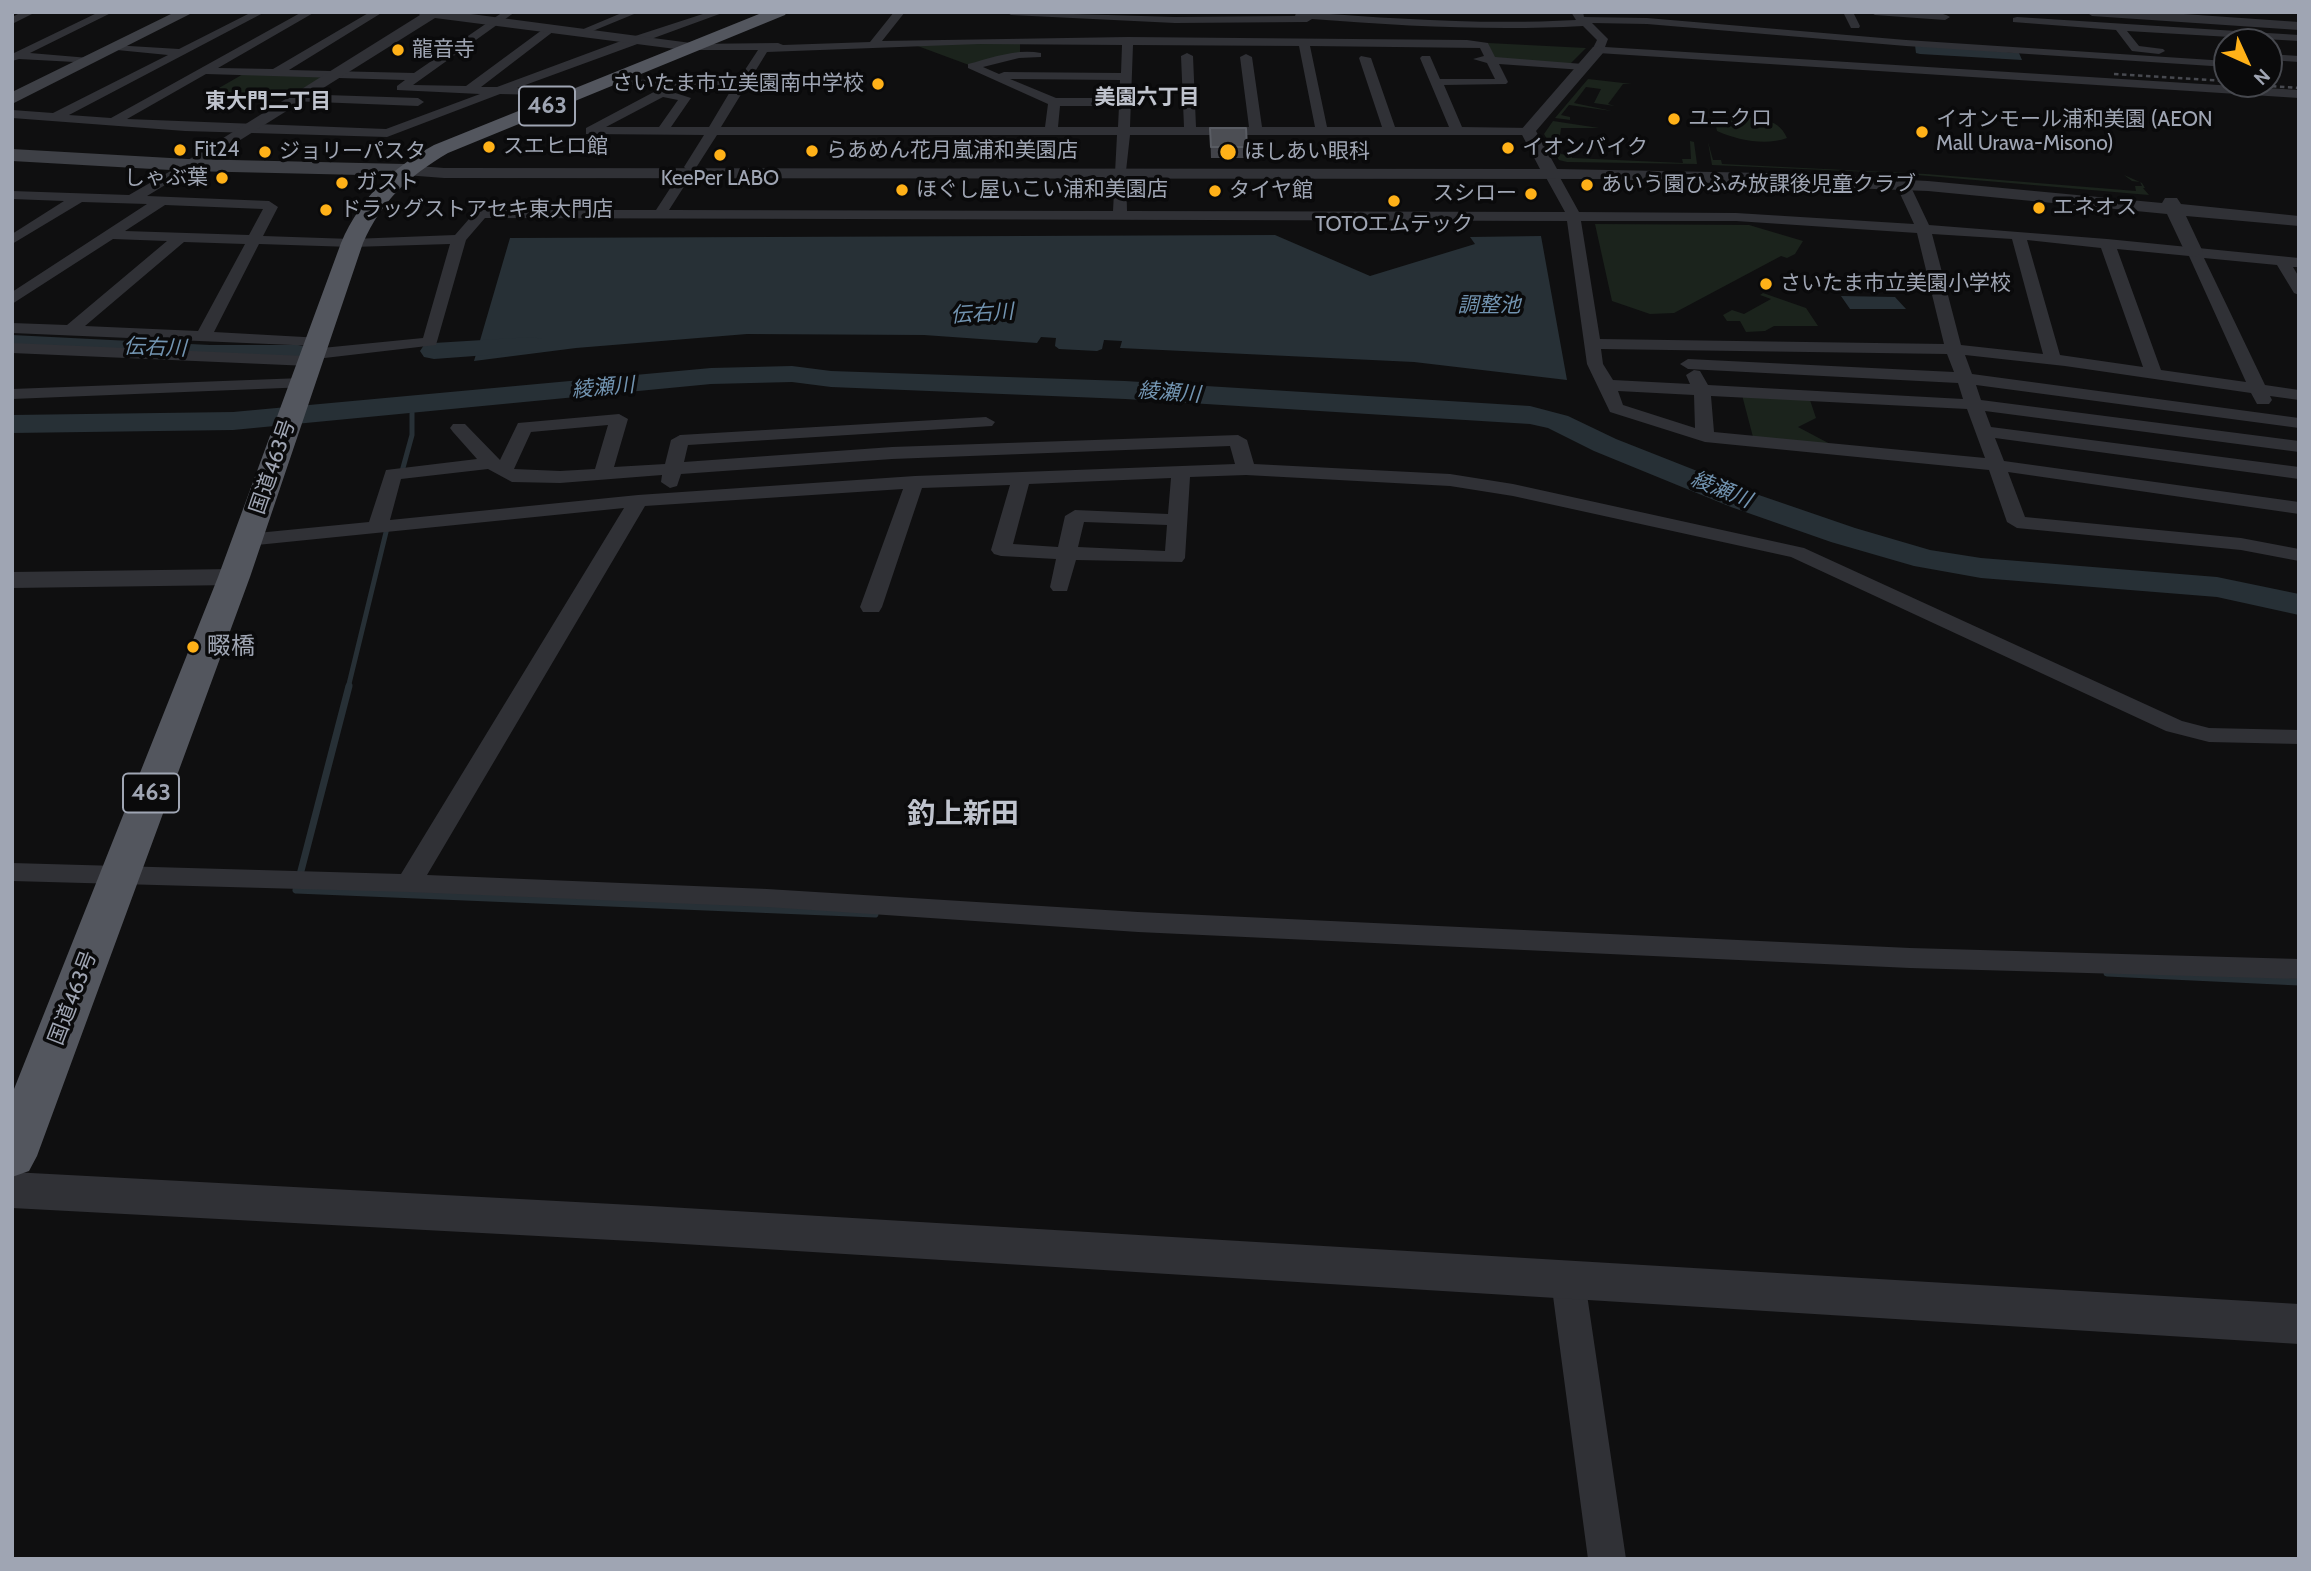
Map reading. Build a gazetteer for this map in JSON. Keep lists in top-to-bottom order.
{
  "streets": {
    "highway": ["463", "国道463号"]
  },
  "districts": ["美園六丁目", "東大門二丁目", "釣上新田"],
  "water": ["調整池", "伝右川", "綾瀬川"],
  "places": [
    "龍音寺",
    "さいたま市立美園南中学校",
    "ユニクロ",
    "イオンモール浦和美園 (AEON Mall Urawa-Misono)",
    "スエヒロ館",
    "イオンバイク",
    "Fit24",
    "らあめん花月嵐浦和美園店",
    "ジョリーパスタ",
    "ほしあい眼科",
    "KeePer LABO",
    "しゃぶ葉",
    "ガスト",
    "あいう園ひふみ放課後児童クラブ",
    "ほぐし屋いこい浦和美園店",
    "タイヤ館",
    "スシロー",
    "TOTOエムテック",
    "エネオス",
    "ドラッグストアセキ東大門店",
    "さいたま市立美園小学校",
    "畷橋"
  ],
  "north": "bottom right"
}
